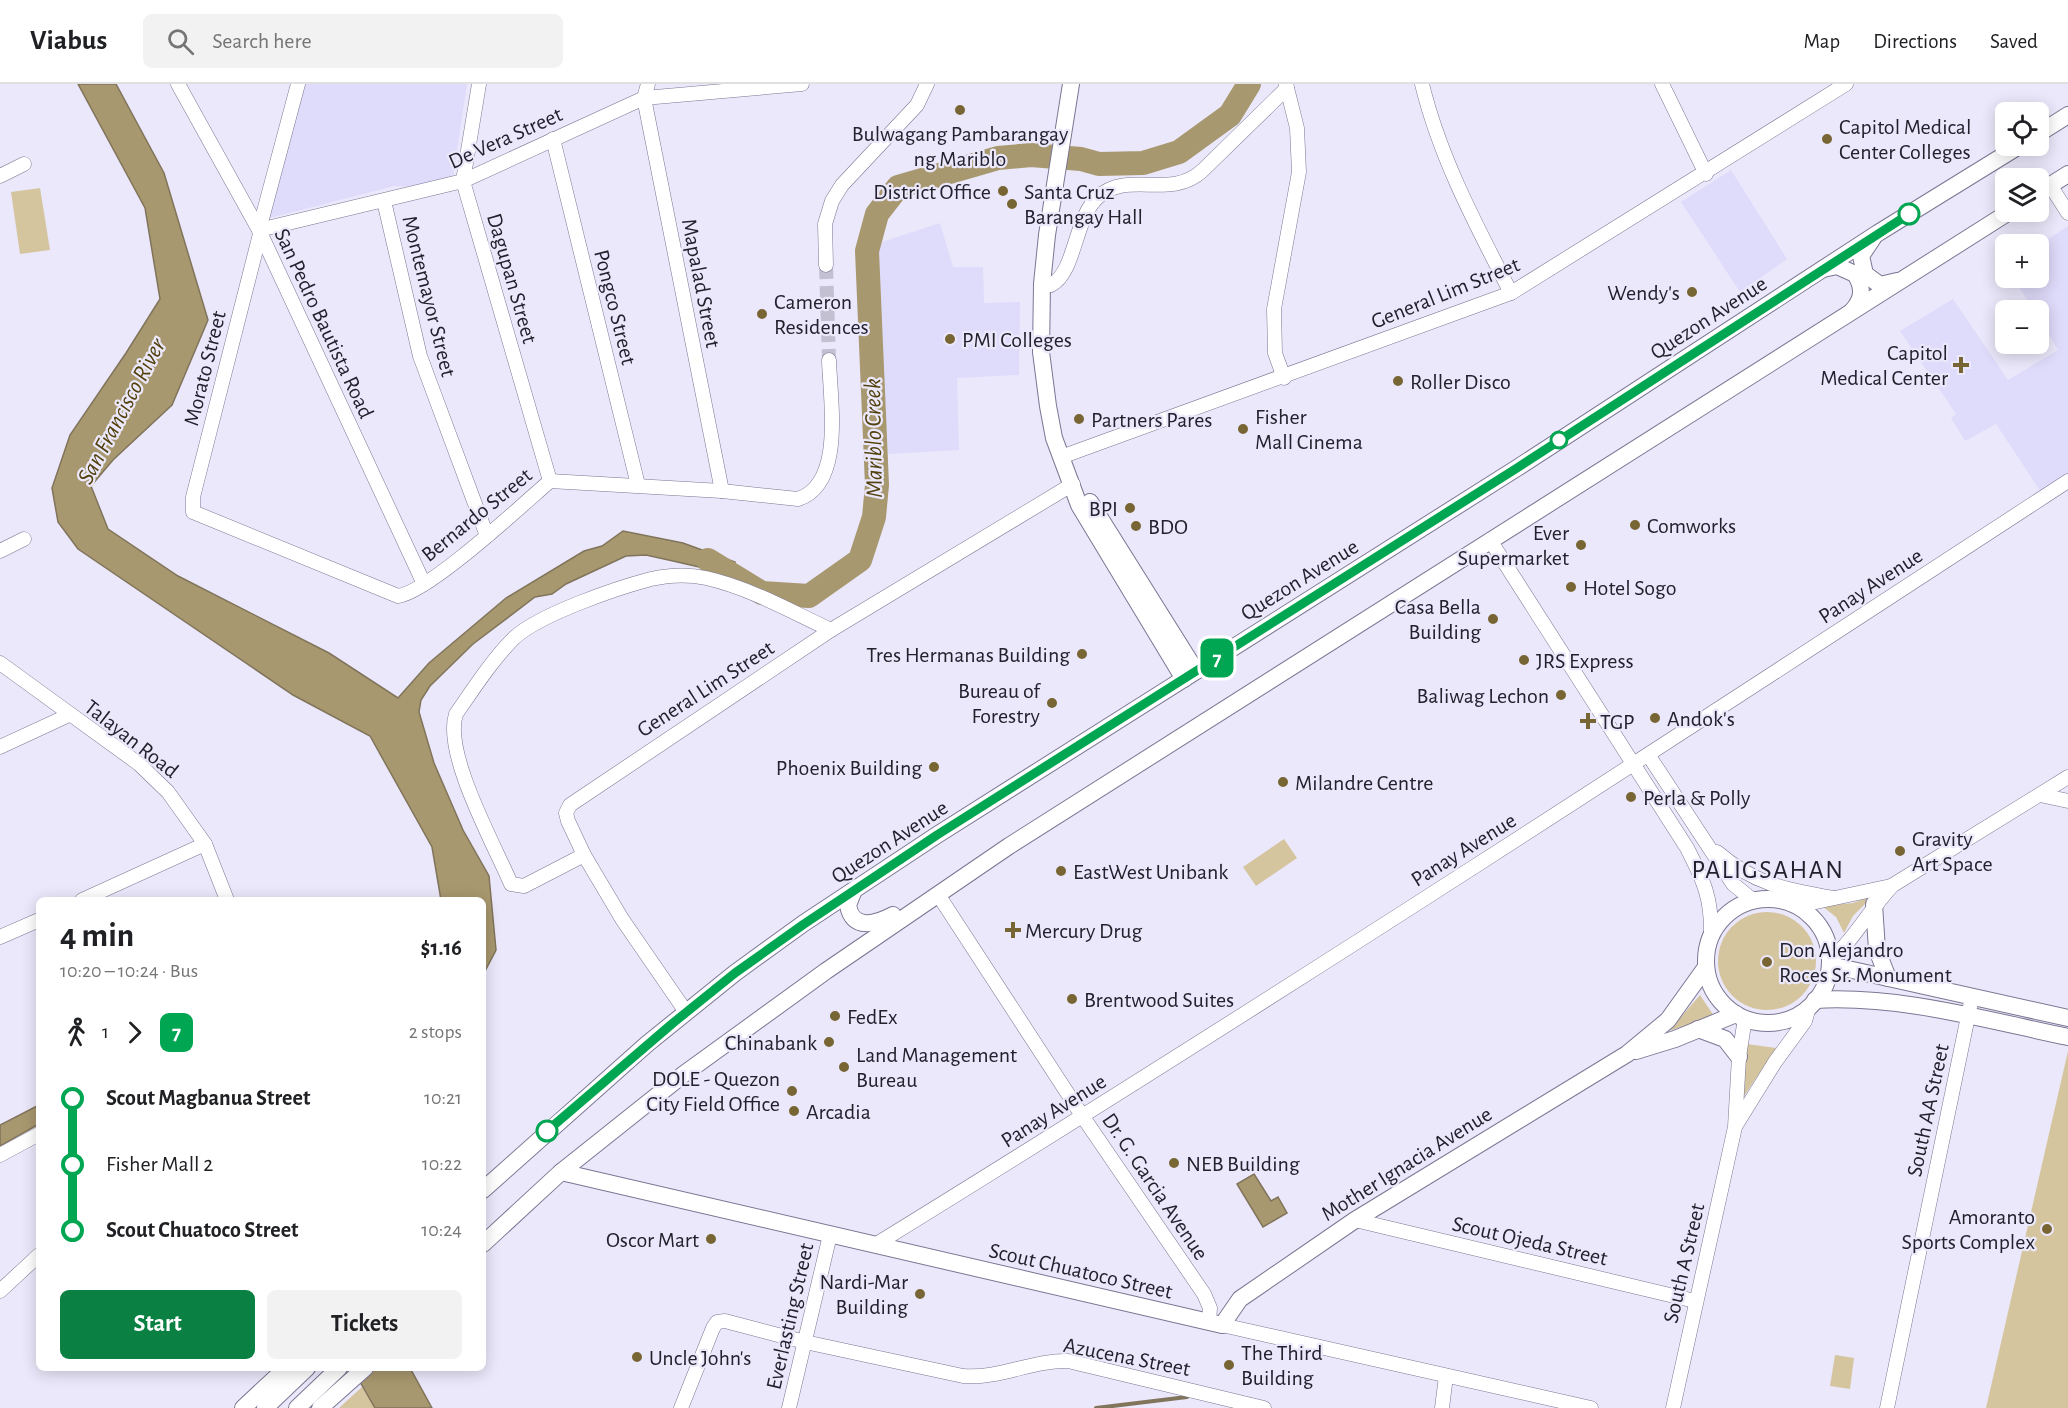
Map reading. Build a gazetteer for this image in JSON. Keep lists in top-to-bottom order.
{
  "streets": {
    "main road": ["Quezon Avenue", "Mother Ignacia Avenue", "Scout Chuatoco Street"],
    "street": [
      "De Vera Street",
      "Dagupan Street",
      "Mapalad Street",
      "General Lim Street",
      "Montemayor Street",
      "Pongco Street",
      "San Pedro Bautista Road",
      "Morato Street",
      "Bernardo Street",
      "Panay Avenue",
      "Talayan Road",
      "South AA Street",
      "Dr. G. Garcia Avenue",
      "Scout Ojeda Street",
      "South A Street",
      "Everlasting Street",
      "Azucena Street"
    ]
  },
  "crossings": [
    ["De Vera Street", "Dagupan Street"],
    ["De Vera Street", "Mapalad Street"],
    ["De Vera Street", "Montemayor Street"],
    ["De Vera Street", "Pongco Street"],
    ["De Vera Street", "San Pedro Bautista Road"],
    ["De Vera Street", "Morato Street"],
    ["Dagupan Street", "Bernardo Street"],
    ["Mapalad Street", "Bernardo Street"],
    ["General Lim Street", "Quezon Avenue"],
    ["Montemayor Street", "Bernardo Street"],
    ["Pongco Street", "Bernardo Street"],
    ["San Pedro Bautista Road", "Morato Street"],
    ["San Pedro Bautista Road", "Bernardo Street"],
    ["Morato Street", "Bernardo Street"],
    ["Panay Avenue", "Dr. G. Garcia Avenue"],
    ["Panay Avenue", "Scout Chuatoco Street"],
    ["Mother Ignacia Avenue", "Dr. G. Garcia Avenue"],
    ["Mother Ignacia Avenue", "Scout Ojeda Street"],
    ["Mother Ignacia Avenue", "South A Street"],
    ["Mother Ignacia Avenue", "Scout Chuatoco Street"],
    ["Dr. G. Garcia Avenue", "Scout Chuatoco Street"],
    ["Scout Ojeda Street", "South A Street"],
    ["Scout Chuatoco Street", "Everlasting Street"],
    ["Everlasting Street", "Azucena Street"]
  ],
  "districts": ["PALIGSAHAN"],
  "water": ["San Francisco River", "Mariblo Creek"],
  "places": {
    "other": [
      "Bulwagang Pambarangay ng Mariblo",
      "Capitol Medical Center Colleges",
      "District Office",
      "Santa Cruz Barangay Hall",
      "Wendy's",
      "Cameron Residences",
      "PMI Colleges",
      "Roller Disco",
      "Partners Pares",
      "Fisher Mall Cinema",
      "BPI",
      "Comworks",
      "BDO",
      "Ever Supermarket",
      "Hotel Sogo",
      "Casa Bella Building",
      "Tres Hermanas Building",
      "JRS Express",
      "Baliwag Lechon",
      "Bureau of Forestry",
      "Andok's",
      "Phoenix Building",
      "Milandre Centre",
      "Perla & Polly",
      "Gravity Art Space",
      "EastWest Unibank",
      "Don Alejandro Roces Sr. Monument",
      "Brentwood Suites",
      "FedEx",
      "Chinabank",
      "Land Management Bureau",
      "DOLE - Quezon City Field Office",
      "Arcadia",
      "NEB Building",
      "Amoranto Sports Complex",
      "Oscor Mart",
      "Nardi-Mar Building",
      "Uncle John's",
      "The Third Building"
    ],
    "health": ["Capitol Medical Center", "TGP", "Mercury Drug"]
  },
  "lines": ["bus line 7"],
  "page": {
    "header": "Viabus",
    "search": "Search here",
    "nav": ["Map", "Directions", "Saved"],
    "on_map": "7",
    "map_buttons": ["+", "−"],
    "heading": ["4 min", "10:20 – 10:24 · Bus", "$1.16"],
    "legs": ["1", "7", "2 stops"],
    "list": [
      {
        "name": "Scout Magbanua Street",
        "value": "10:21"
      },
      {
        "name": "Fisher Mall 2",
        "value": "10:22"
      },
      {
        "name": "Scout Chuatoco Street",
        "value": "10:24"
      }
    ],
    "buttons": ["Start", "Tickets"]
  }
}
